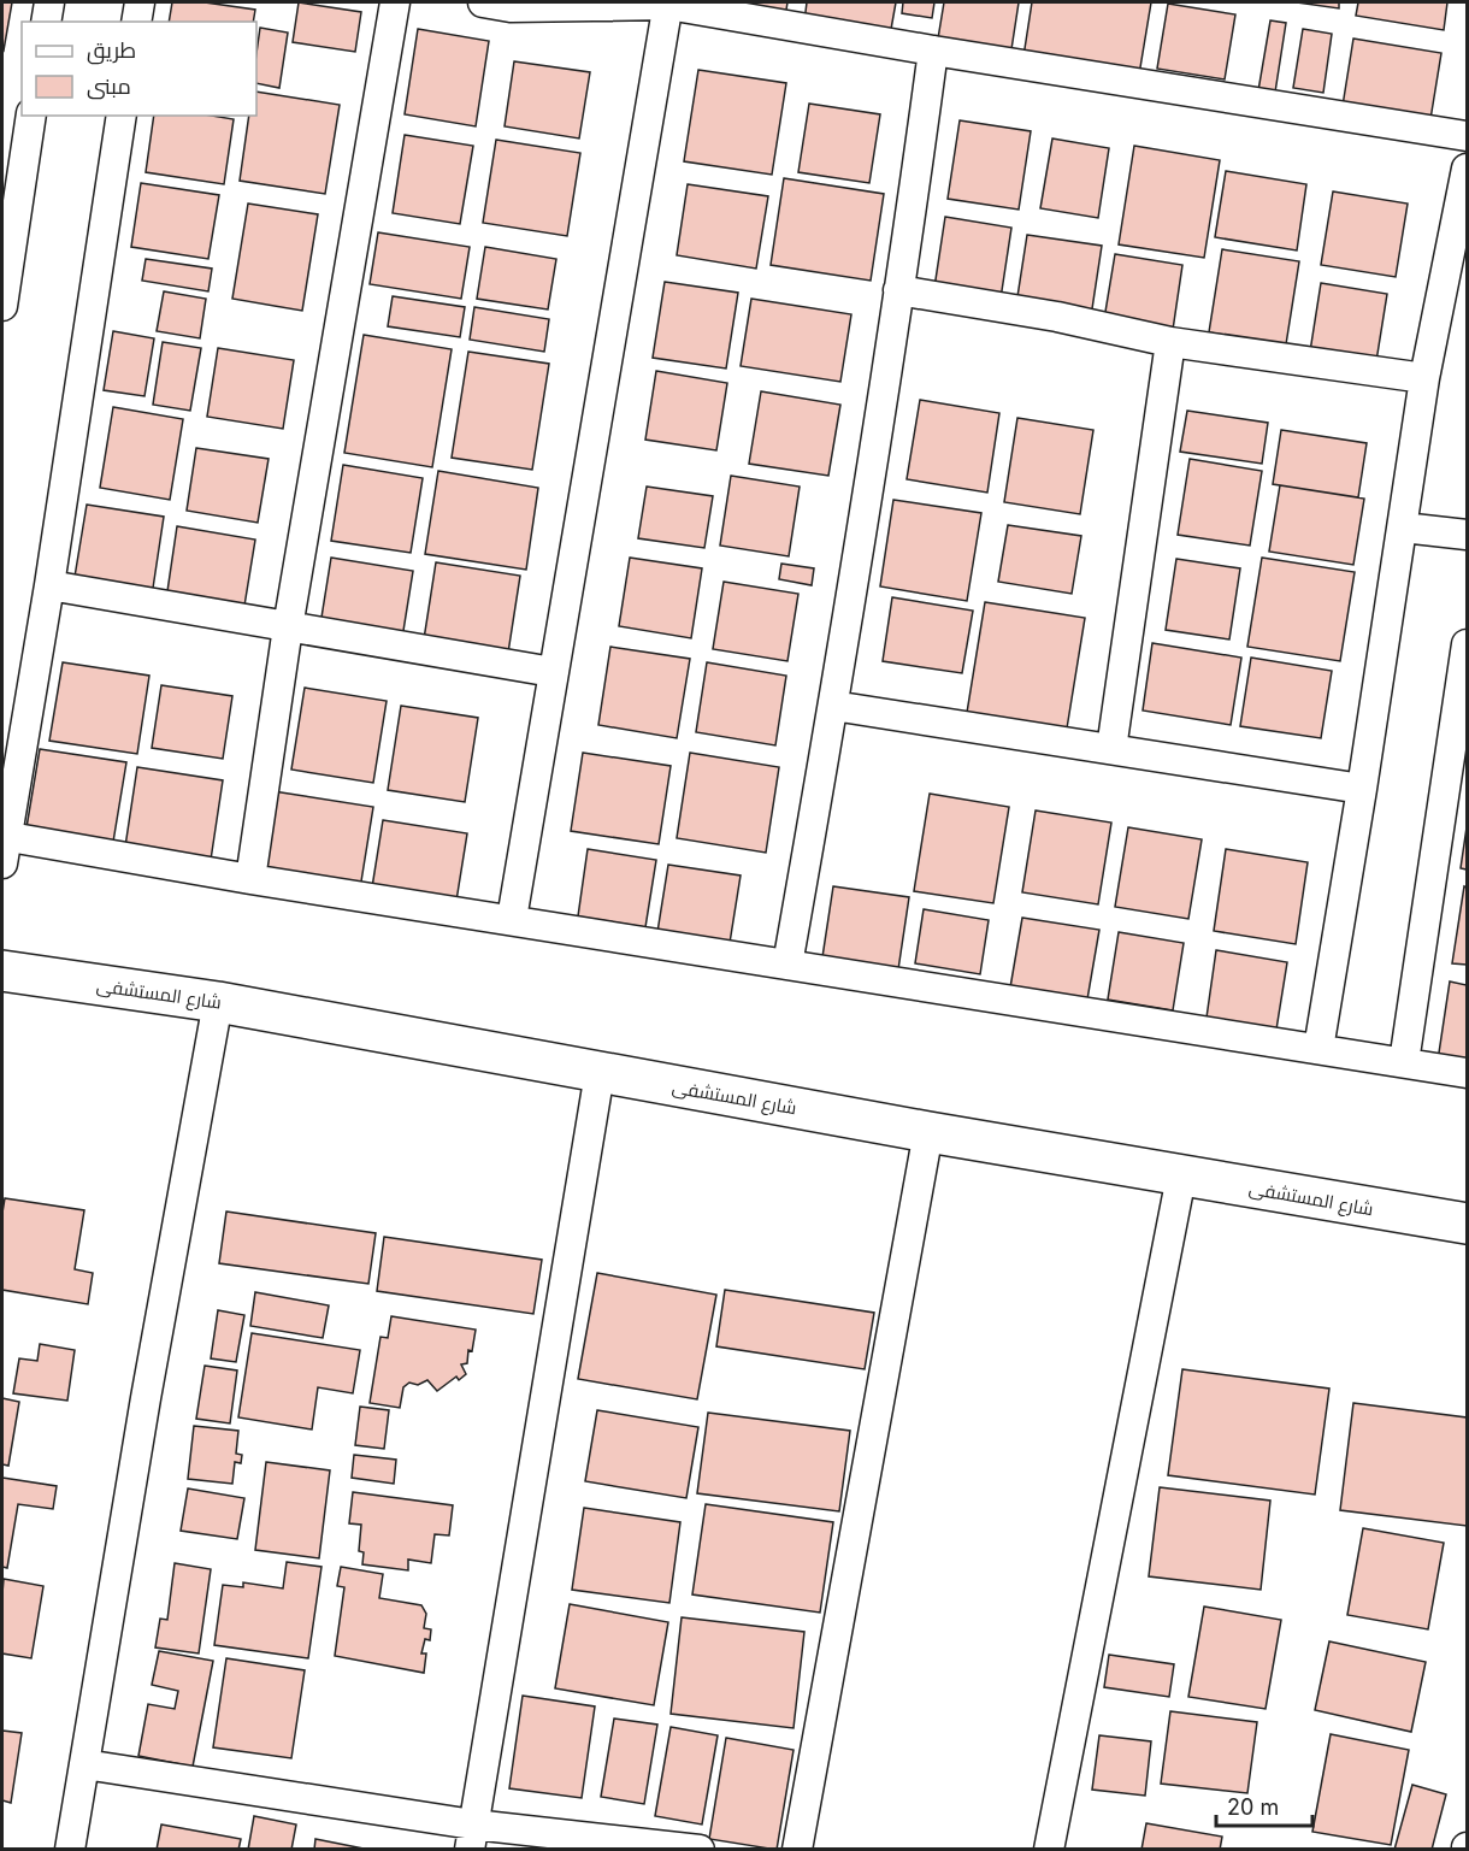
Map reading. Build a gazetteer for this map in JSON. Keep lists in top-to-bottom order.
{
  "streets": {
    "highway": ["شارع المستشفى"]
  },
  "legend": ["طريق", "مبنى"],
  "scale_bar": "20 m"
}
